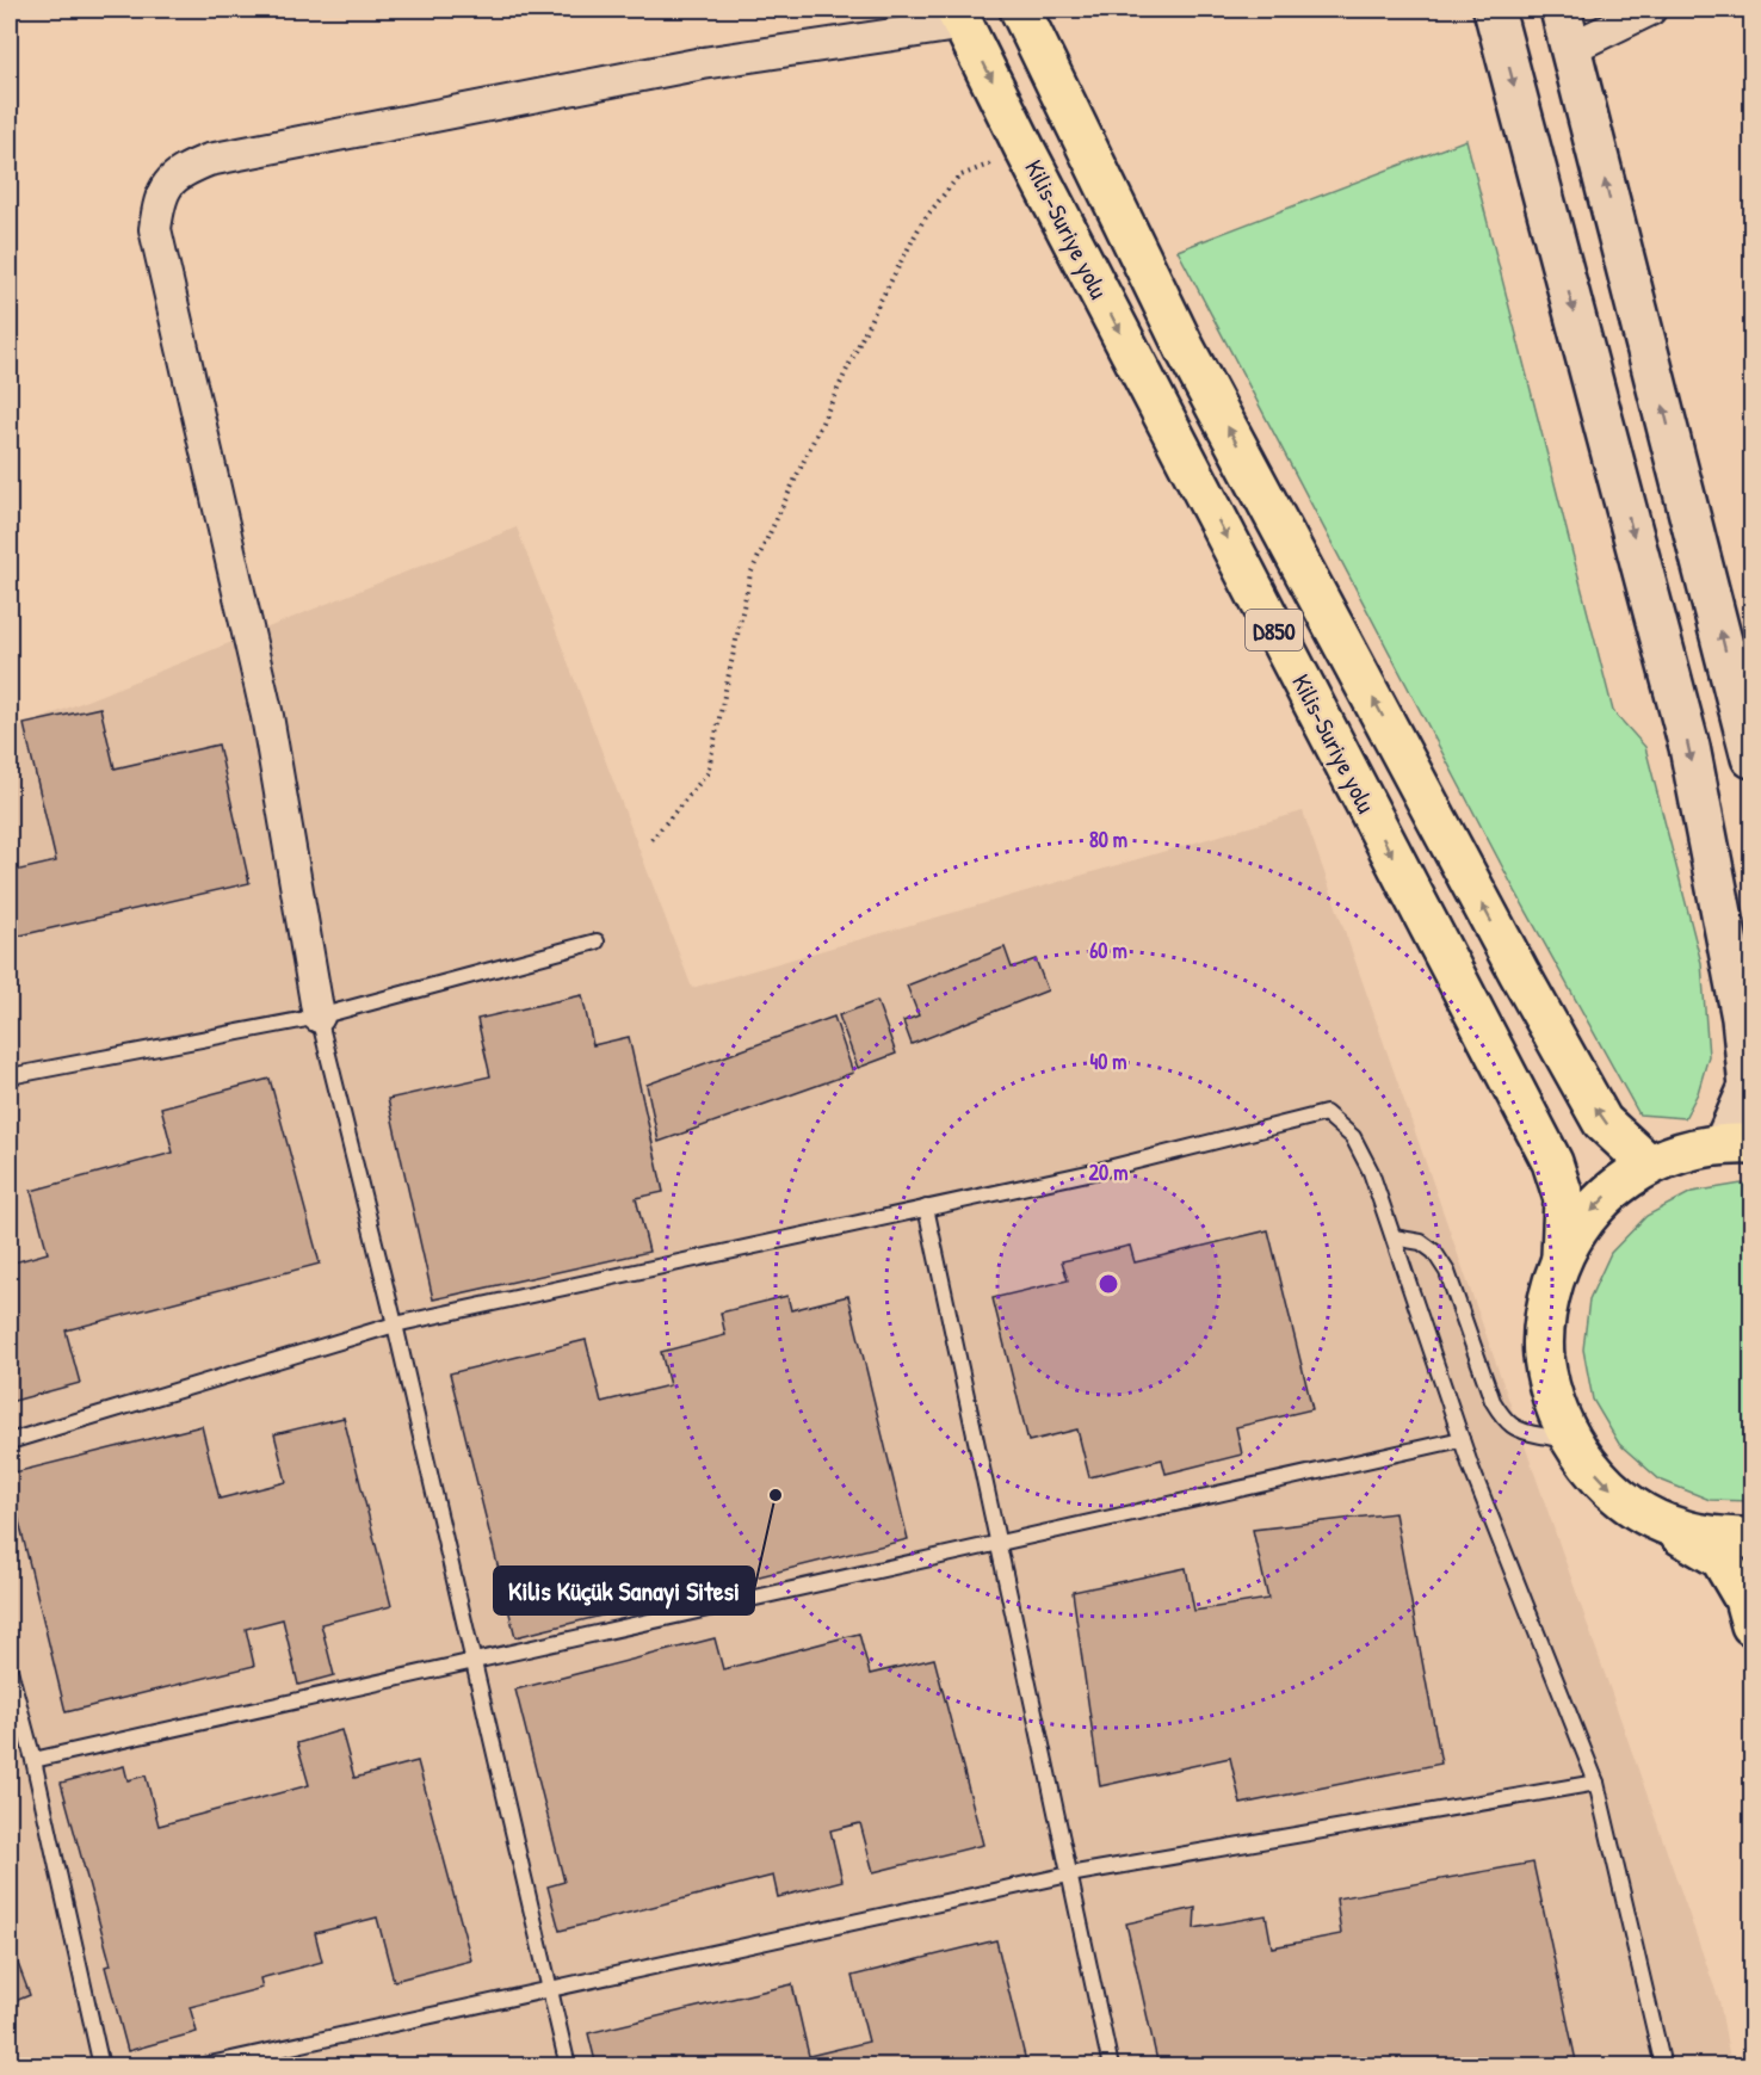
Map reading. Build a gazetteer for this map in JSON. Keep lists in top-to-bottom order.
{
  "streets": {
    "highway": ["Kilis-Suriye yolu", "D850"]
  },
  "places": ["Kilis Küçük Sanayi Sitesi"],
  "rings": [
    "80 m",
    "60 m",
    "40 m",
    "20 m"
  ]
}
